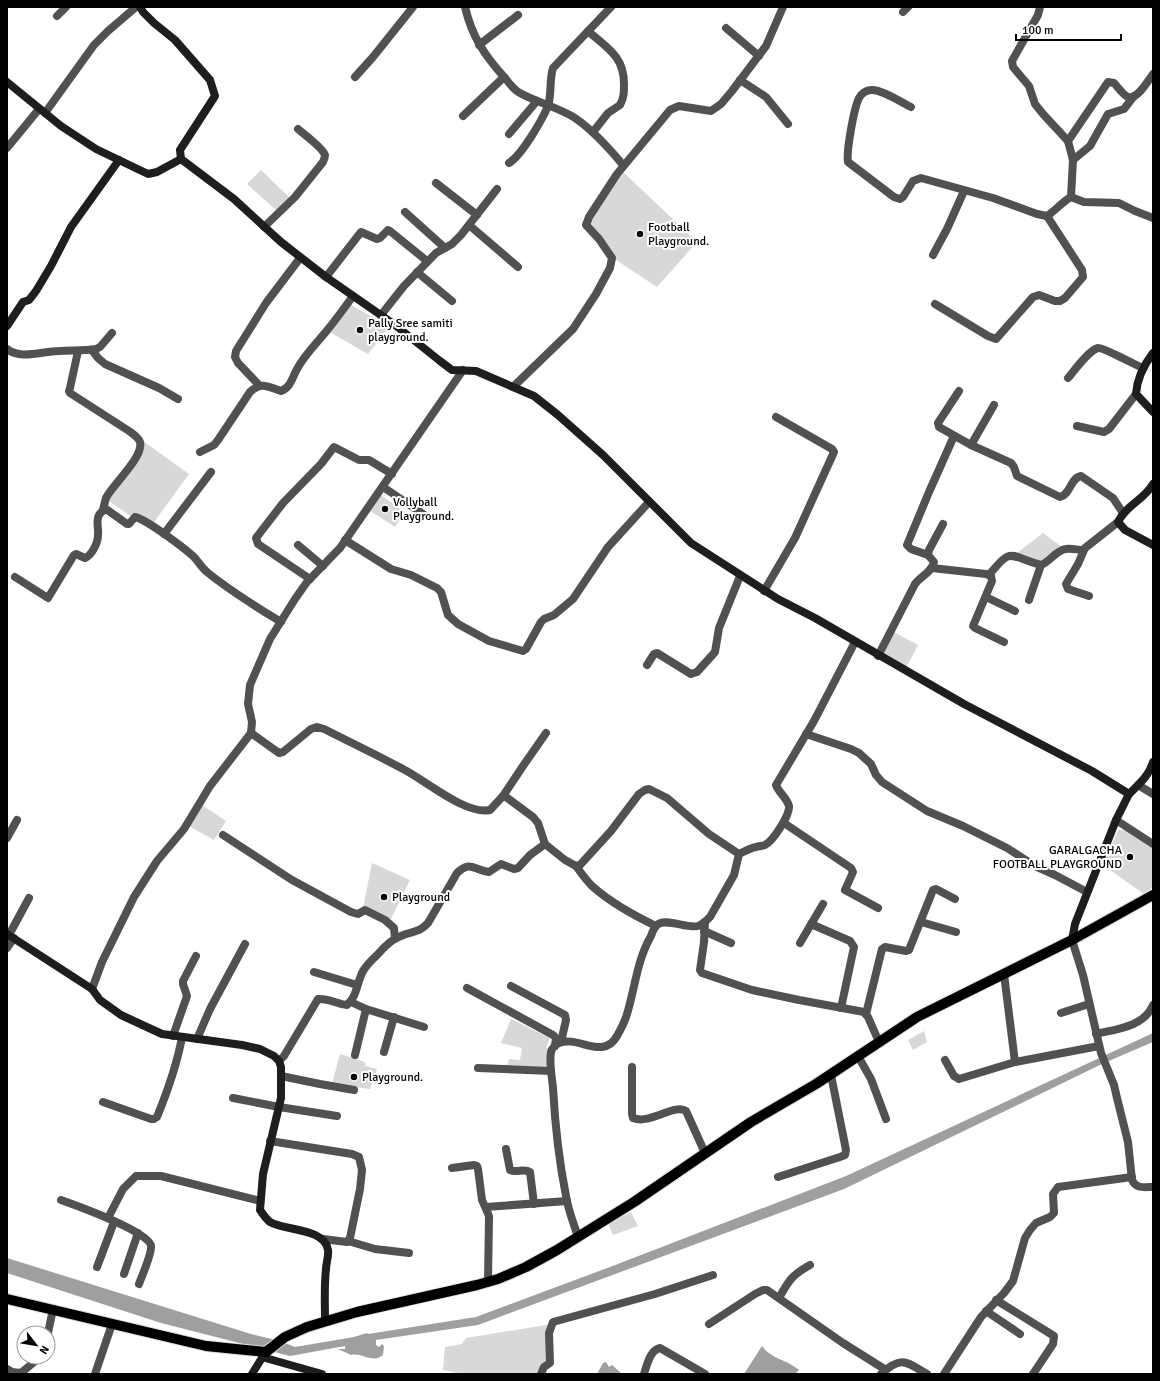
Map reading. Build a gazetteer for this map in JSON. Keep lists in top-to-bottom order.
{
  "places": [
    "Football Playground.",
    "Pally Sree samiti playground.",
    "Vollyball Playground.",
    "GARALGACHA FOOTBALL PLAYGROUND",
    "Playground",
    "Playground."
  ],
  "scale_bar": "100 m",
  "north": "bottom right"
}
